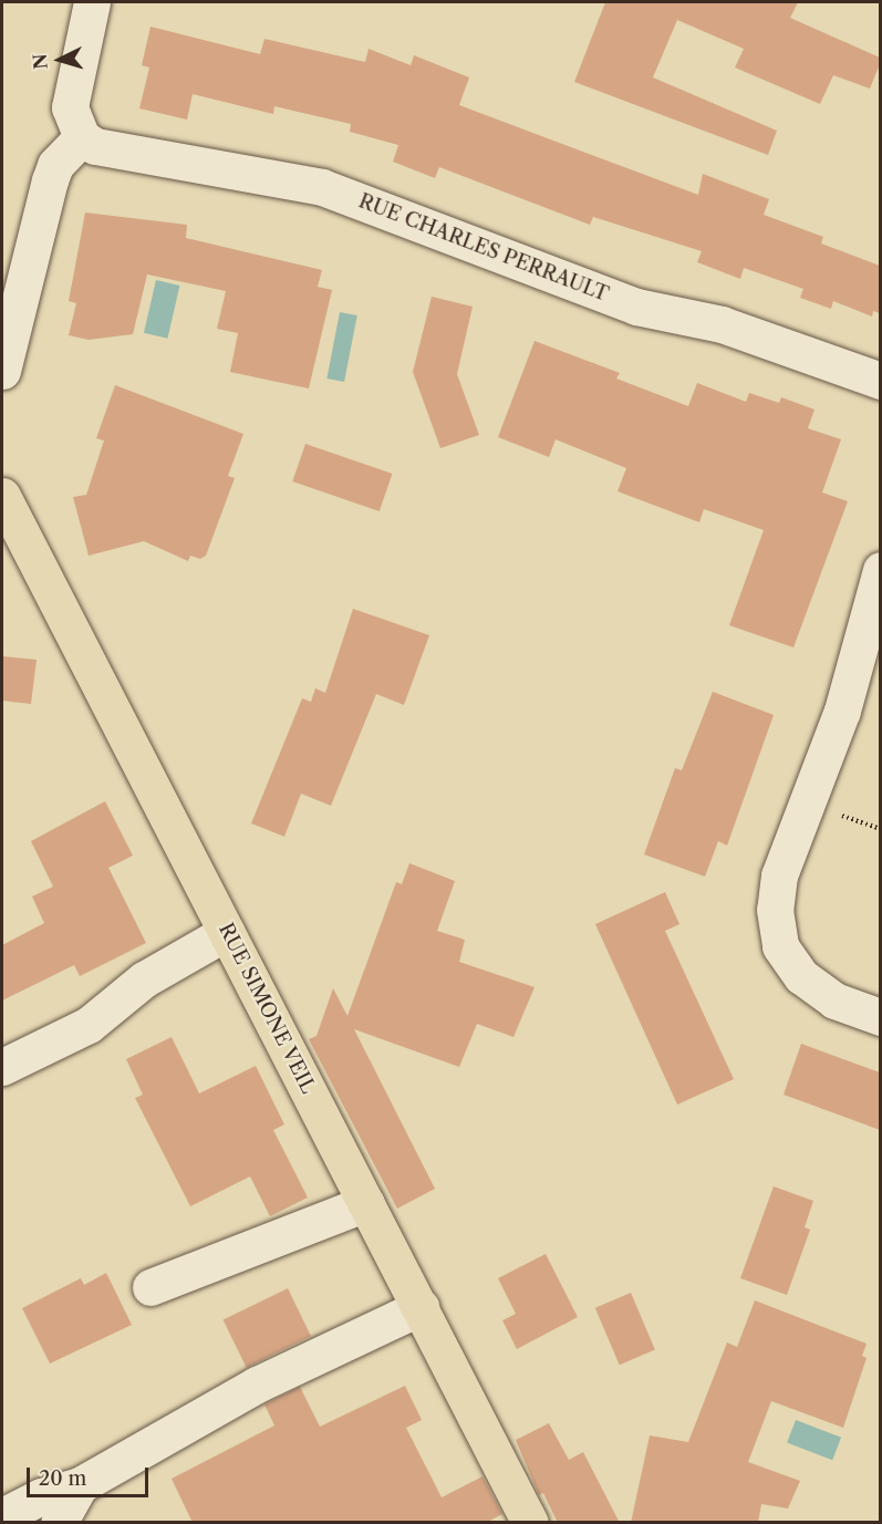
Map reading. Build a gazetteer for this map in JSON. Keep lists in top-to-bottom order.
{
  "streets": {
    "main road": ["RUE SIMONE VEIL"],
    "street": ["RUE CHARLES PERRAULT"]
  },
  "scale_bar": "20 m",
  "north": "left"
}
